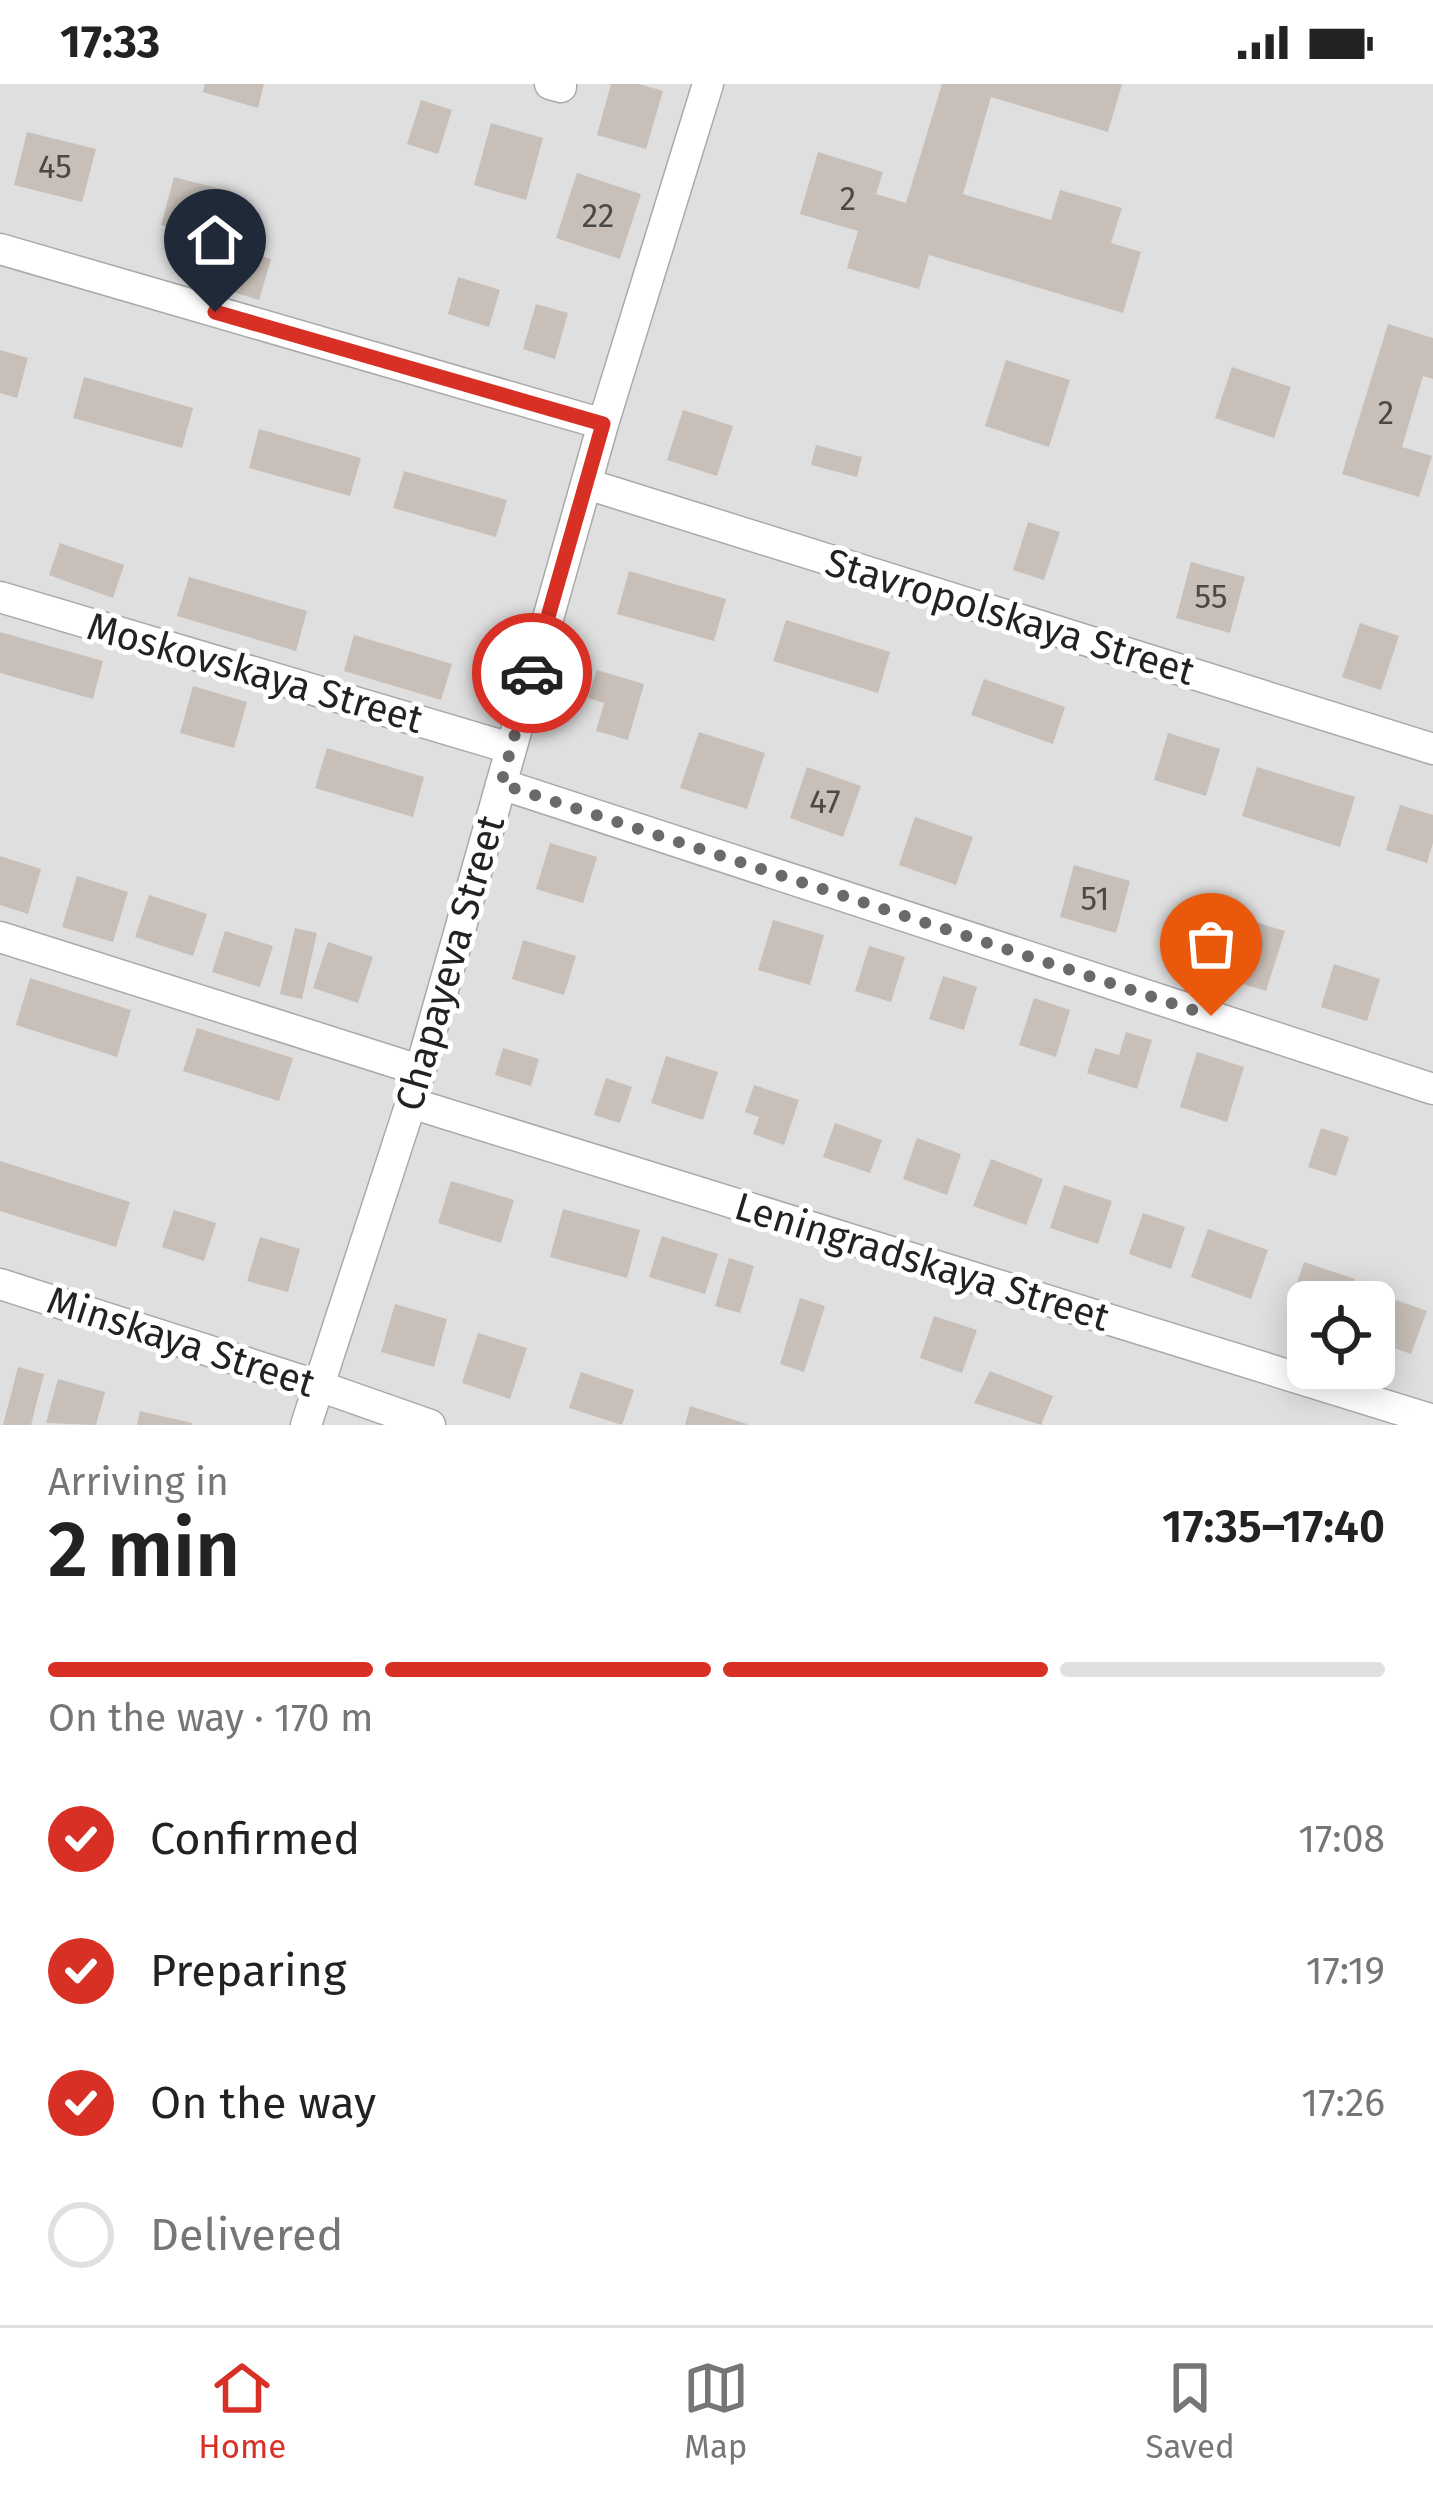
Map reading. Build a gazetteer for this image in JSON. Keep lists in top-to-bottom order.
{
  "streets": {
    "street": [
      "Stavropolskaya Street",
      "Moskovskaya Street",
      "Chapayeva Street",
      "Leningradskaya Street",
      "Minskaya Street"
    ]
  },
  "crossings": [
    ["Stavropolskaya Street", "Chapayeva Street"],
    ["Moskovskaya Street", "Chapayeva Street"],
    ["Chapayeva Street", "Leningradskaya Street"],
    ["Chapayeva Street", "Minskaya Street"]
  ],
  "house_numbers": [
    "45",
    "2",
    "22",
    "2",
    "55",
    "47",
    "51"
  ],
  "page": {
    "status": "17:33",
    "heading": ["2 min", "Arriving in", "17:35–17:40"],
    "bar": "On the way · 170 m",
    "list": [
      ["Confirmed", "17:08"],
      ["Preparing", "17:19"],
      ["On the way", "17:26"],
      "Delivered"
    ],
    "tabs": ["Home", "Map", "Saved"]
  }
}
